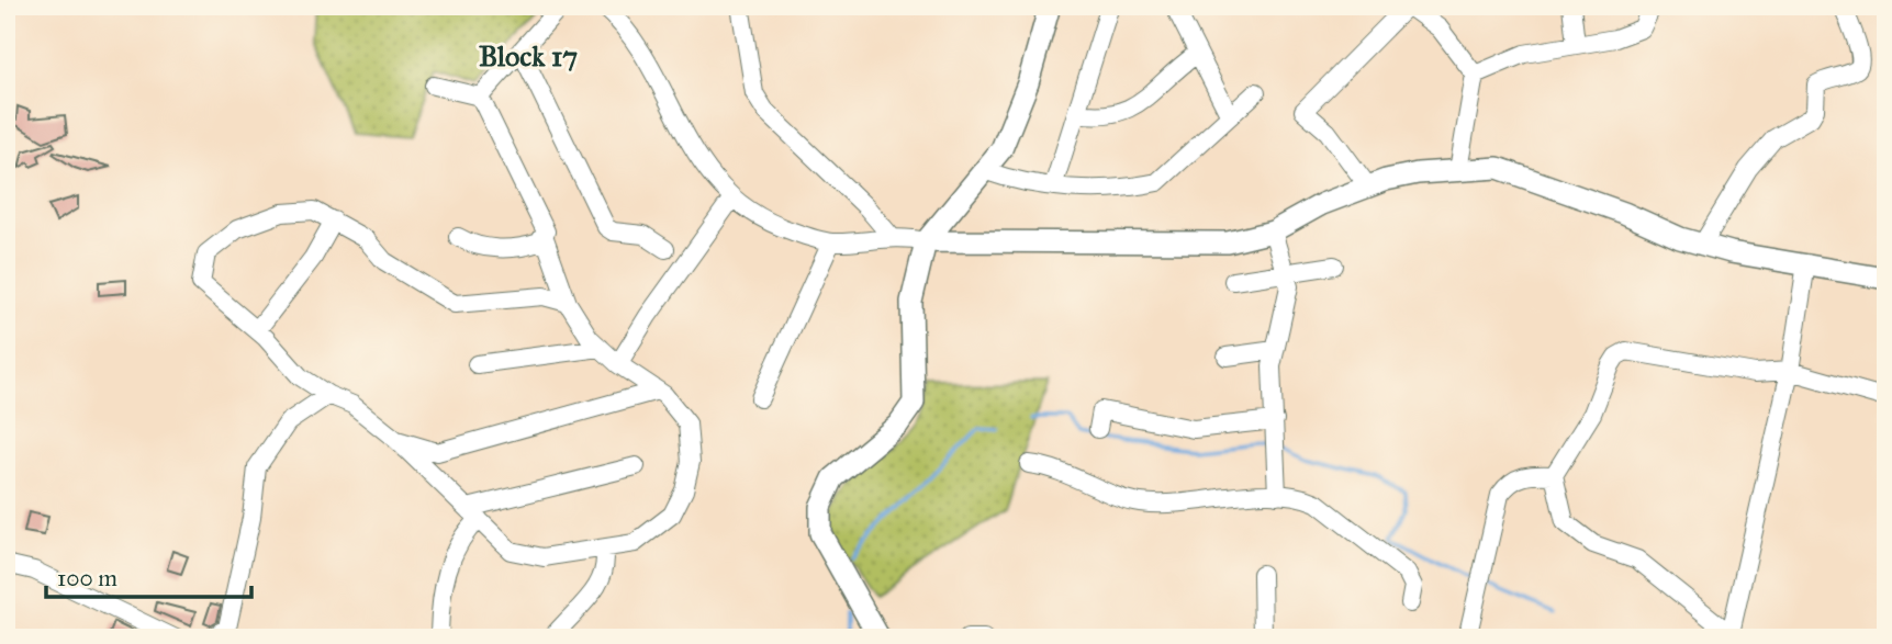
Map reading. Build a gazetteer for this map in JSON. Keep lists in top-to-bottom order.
{
  "districts": ["Block 17"],
  "scale_bar": "100 m"
}
